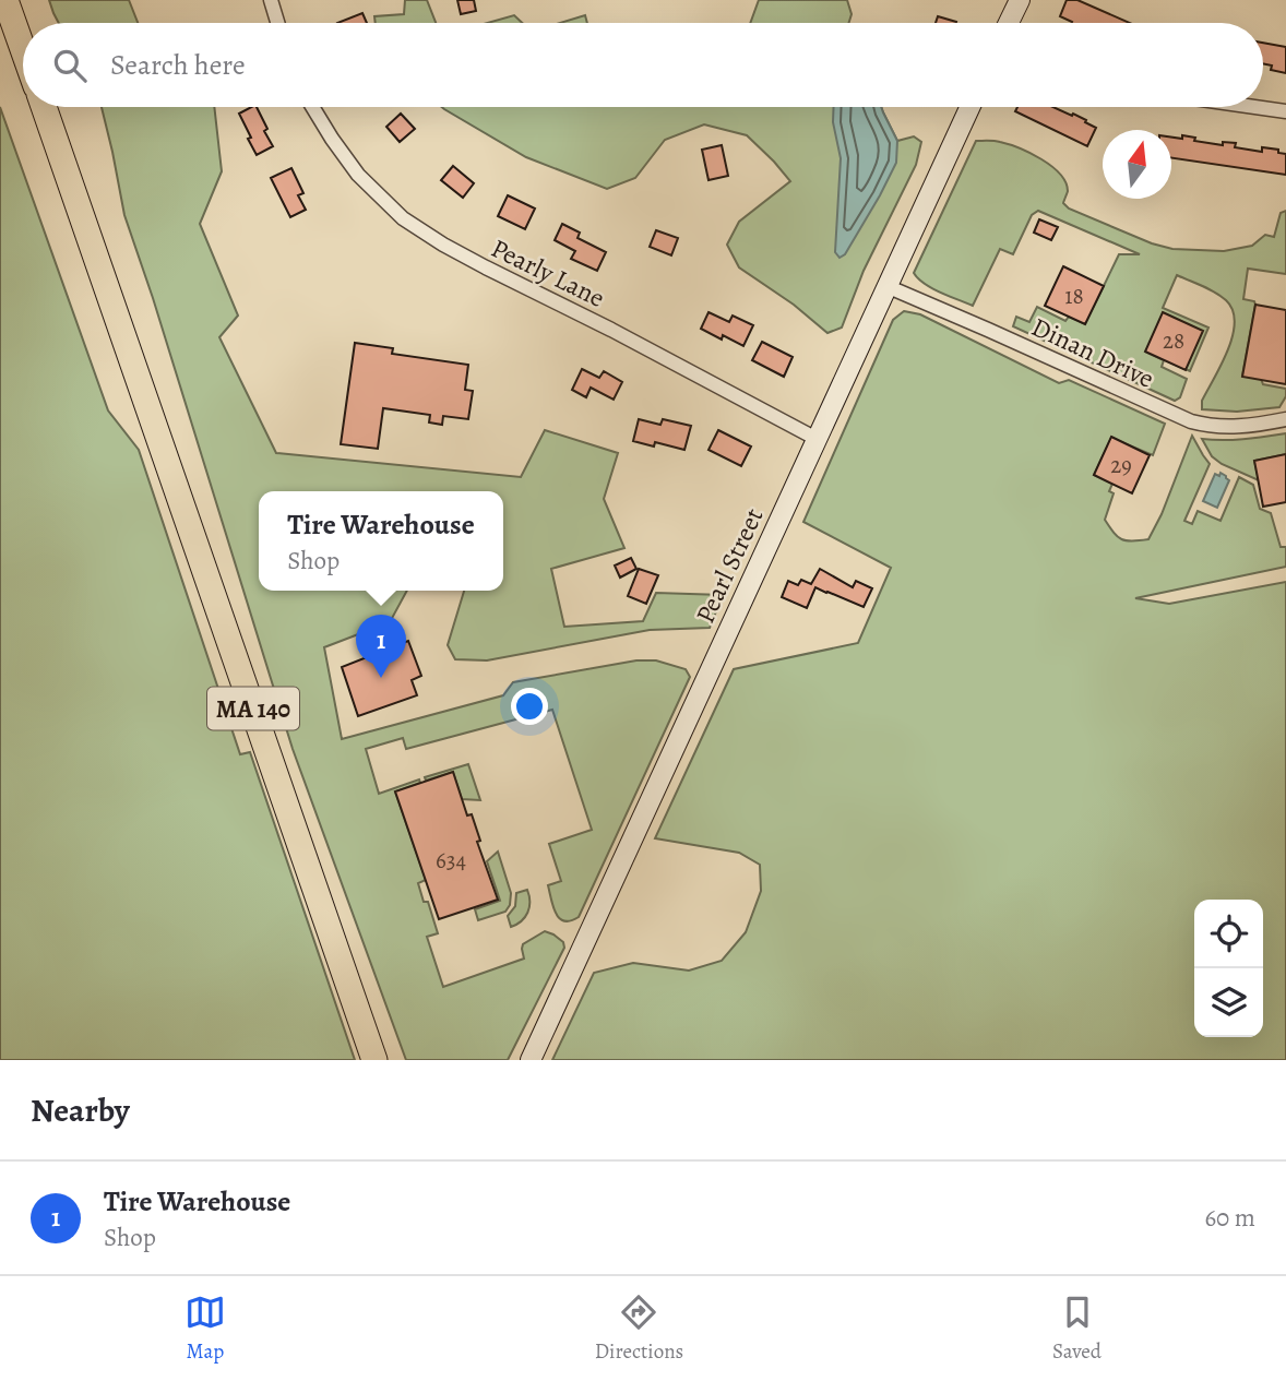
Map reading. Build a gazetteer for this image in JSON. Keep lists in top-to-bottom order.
{
  "streets": {
    "highway": ["MA 140"],
    "main road": ["Pearl Street"],
    "street": ["Pearly Lane", "Dinan Drive"]
  },
  "crossings": [
    ["Pearly Lane", "Pearl Street"],
    ["Dinan Drive", "Pearl Street"]
  ],
  "house_numbers": [
    "18",
    "28",
    "29",
    "634"
  ],
  "north": "top",
  "page": {
    "search": "Search here",
    "popup": ["Tire Warehouse", "Shop"],
    "pins": "1",
    "heading": "Nearby",
    "list": [
      {
        "mark": "1",
        "name": "Tire Warehouse",
        "note": "Shop",
        "value": "60 m"
      }
    ],
    "nav": ["Map", "Directions", "Saved"]
  }
}
